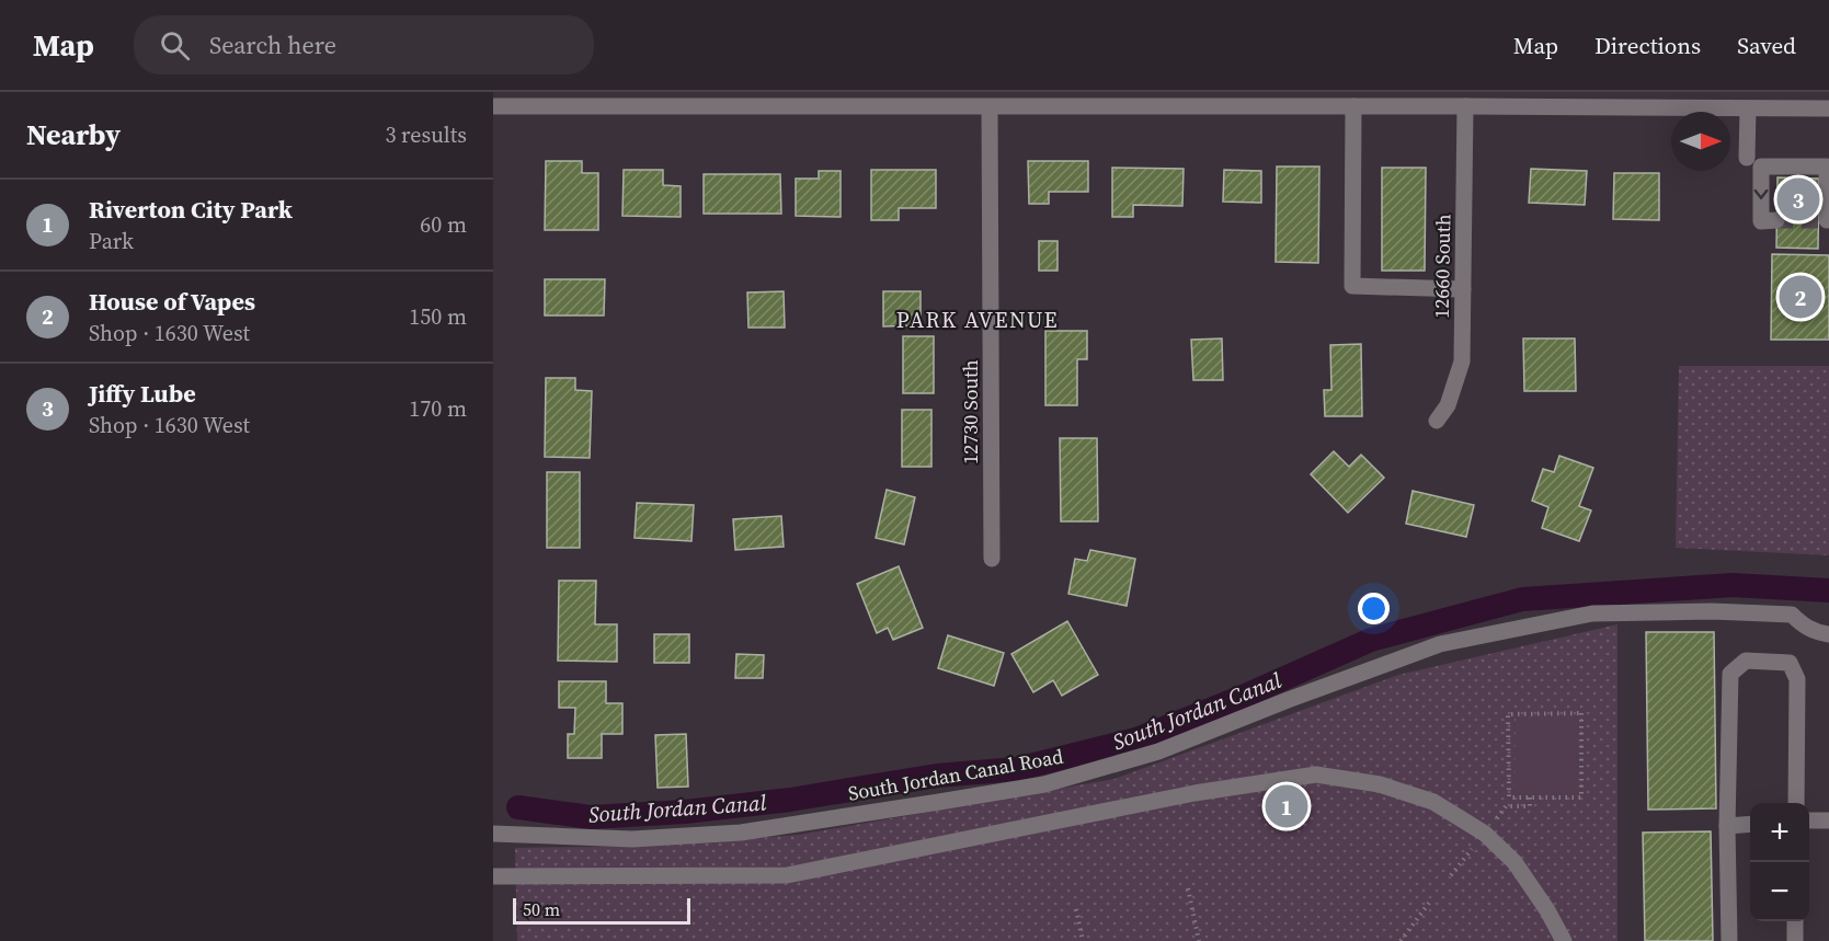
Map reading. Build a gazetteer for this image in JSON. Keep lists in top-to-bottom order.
{
  "streets": {
    "street": ["12660 South", "12730 South", "South Jordan Canal Road"]
  },
  "districts": ["PARK AVENUE"],
  "water": ["South Jordan Canal"],
  "scale_bar": "50 m",
  "north": "right",
  "page": {
    "header": "Map",
    "search": "Search here",
    "nav": ["Map", "Directions", "Saved"],
    "heading": ["Nearby", "3 results"],
    "pins": ["3", "2", "1"],
    "list": [
      {
        "mark": "1",
        "name": "Riverton City Park",
        "note": "Park",
        "value": "60 m"
      },
      {
        "mark": "2",
        "name": "House of Vapes",
        "note": "Shop · 1630 West",
        "value": "150 m"
      },
      {
        "mark": "3",
        "name": "Jiffy Lube",
        "note": "Shop · 1630 West",
        "value": "170 m"
      }
    ],
    "map_buttons": ["+", "−"],
    "scale": "50 m"
  }
}
